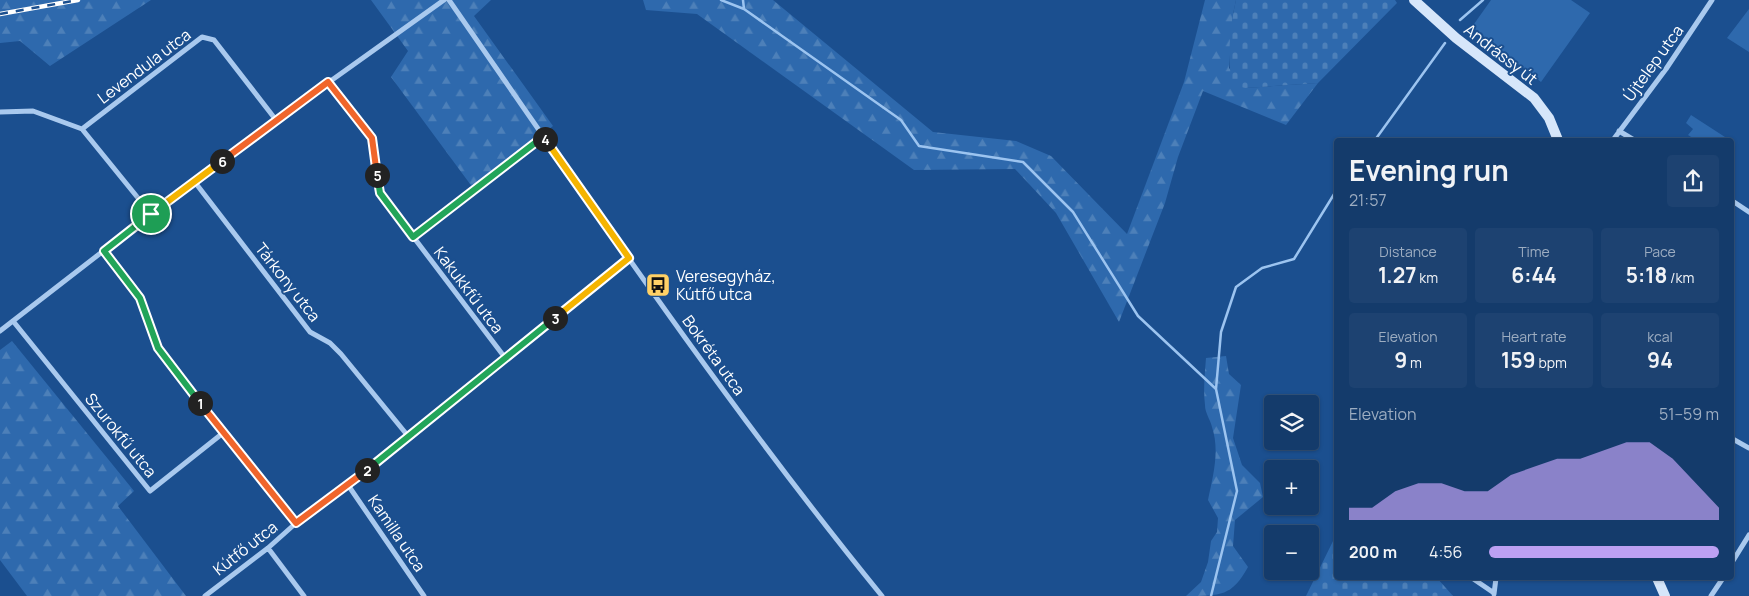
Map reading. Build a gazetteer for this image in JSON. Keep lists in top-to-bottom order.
{
  "streets": {
    "main road": ["Andrássy út"],
    "street": [
      "Újtelep utca",
      "Levendula utca",
      "Tárkony utca",
      "Kakukkfű utca",
      "Bokréta utca",
      "Szurokfű utca",
      "Kamilla utca",
      "Kútfő utca"
    ]
  },
  "crossings": [
    ["Tárkony utca", "Kútfő utca"],
    ["Kakukkfű utca", "Kútfő utca"],
    ["Bokréta utca", "Kútfő utca"],
    ["Kamilla utca", "Kútfő utca"]
  ],
  "places": {
    "bus stop": ["Veresegyház, Kútfő utca"]
  },
  "page": {
    "pins": [
      "4",
      "6",
      "5",
      "3",
      "1",
      "2"
    ],
    "heading": ["Evening run", "21:57"],
    "stats": [
      ["Distance", "1.27 km"],
      ["Time", "6:44"],
      ["Pace", "5:18 /km"],
      ["Elevation", "9 m"],
      ["Heart rate", "159 bpm"],
      ["kcal", "94"]
    ],
    "chart": ["Elevation", "51–59 m"],
    "map_buttons": ["+", "−"],
    "list": [
      {
        "name": "200 m",
        "note": "4:56"
      }
    ]
  }
}
